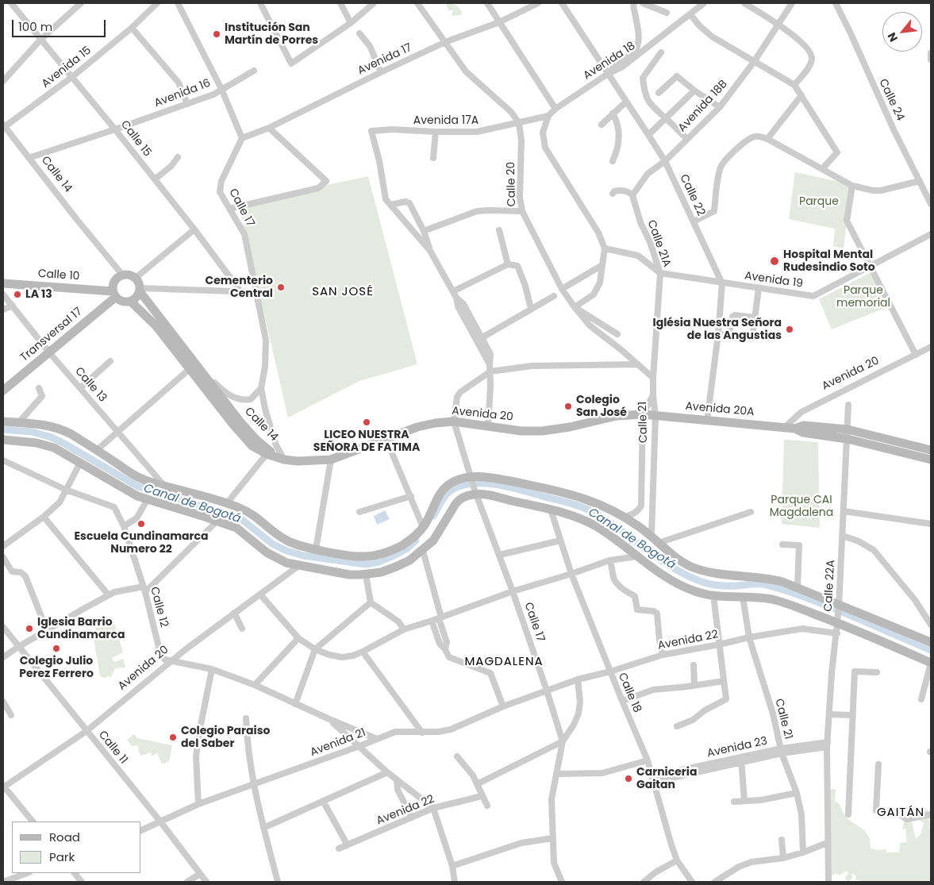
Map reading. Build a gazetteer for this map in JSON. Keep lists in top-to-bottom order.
{
  "streets": {
    "main road": [
      "Calle 14",
      "Calle 10",
      "Transversal 17",
      "Avenida 20",
      "Avenida 20A"
    ],
    "street": [
      "Avenida 17",
      "Avenida 18",
      "Avenida 15",
      "Avenida 16",
      "Calle 24",
      "Avenida 18B",
      "Avenida 17A",
      "Calle 15",
      "Calle 20",
      "Calle 22",
      "Calle 17",
      "Calle 21A",
      "Avenida 19",
      "Calle 13",
      "Calle 21",
      "Calle 22A",
      "Calle 12",
      "Avenida 22",
      "Calle 18",
      "Avenida 21",
      "Calle 11",
      "Avenida 23"
    ]
  },
  "crossings": [
    ["Avenida 17", "Calle 17"],
    ["Avenida 18", "Calle 22"],
    ["Avenida 15", "Calle 15"],
    ["Avenida 15", "Calle 14"],
    ["Avenida 16", "Calle 15"],
    ["Avenida 16", "Calle 14"],
    ["Avenida 18B", "Calle 22"],
    ["Avenida 18B", "Calle 21A"],
    ["Avenida 17A", "Calle 20"],
    ["Calle 14", "Calle 17"],
    ["Calle 14", "Calle 10"],
    ["Calle 14", "Transversal 17"],
    ["Calle 14", "Avenida 20"],
    ["Calle 20", "Calle 21A"],
    ["Calle 22", "Avenida 19"],
    ["Calle 22", "Avenida 20A"],
    ["Calle 17", "Avenida 20"],
    ["Calle 17", "Avenida 22"],
    ["Calle 17", "Avenida 21"],
    ["Calle 21A", "Avenida 19"],
    ["Calle 21A", "Calle 21"],
    ["Calle 10", "Transversal 17"],
    ["Transversal 17", "Calle 13"],
    ["Avenida 20", "Avenida 20A"],
    ["Avenida 20", "Calle 21"],
    ["Avenida 20", "Calle 12"],
    ["Avenida 20", "Calle 11"],
    ["Avenida 20A", "Calle 21"],
    ["Avenida 20A", "Calle 22A"],
    ["Calle 21", "Avenida 22"],
    ["Calle 21", "Avenida 23"],
    ["Calle 22A", "Avenida 22"],
    ["Calle 22A", "Avenida 23"],
    ["Avenida 22", "Calle 18"],
    ["Avenida 22", "Avenida 21"],
    ["Calle 18", "Avenida 23"],
    ["Avenida 21", "Calle 11"]
  ],
  "districts": ["SAN JOSÉ", "MAGDALENA", "GAITÁN"],
  "water": ["Canal de Bogotá"],
  "parks": ["Parque", "Parque memorial", "Parque CAI Magdalena"],
  "places": [
    "Institución San Martín de Porres",
    "Hospital Mental Rudesindio Soto",
    "Cementerio Central",
    "LA 13",
    "Iglésia Nuestra Señora de las Angustias",
    "Colegio San José",
    "LICEO NUESTRA SEÑORA DE FATIMA",
    "Escuela Cundinamarca Numero 22",
    "Iglesia Barrio Cundinamarca",
    "Colegio Julio Perez Ferrero",
    "Colegio Paraiso del Saber",
    "Carniceria Gaitan"
  ],
  "legend": ["Road", "Park"],
  "scale_bar": "100 m",
  "north": "bottom left"
}
